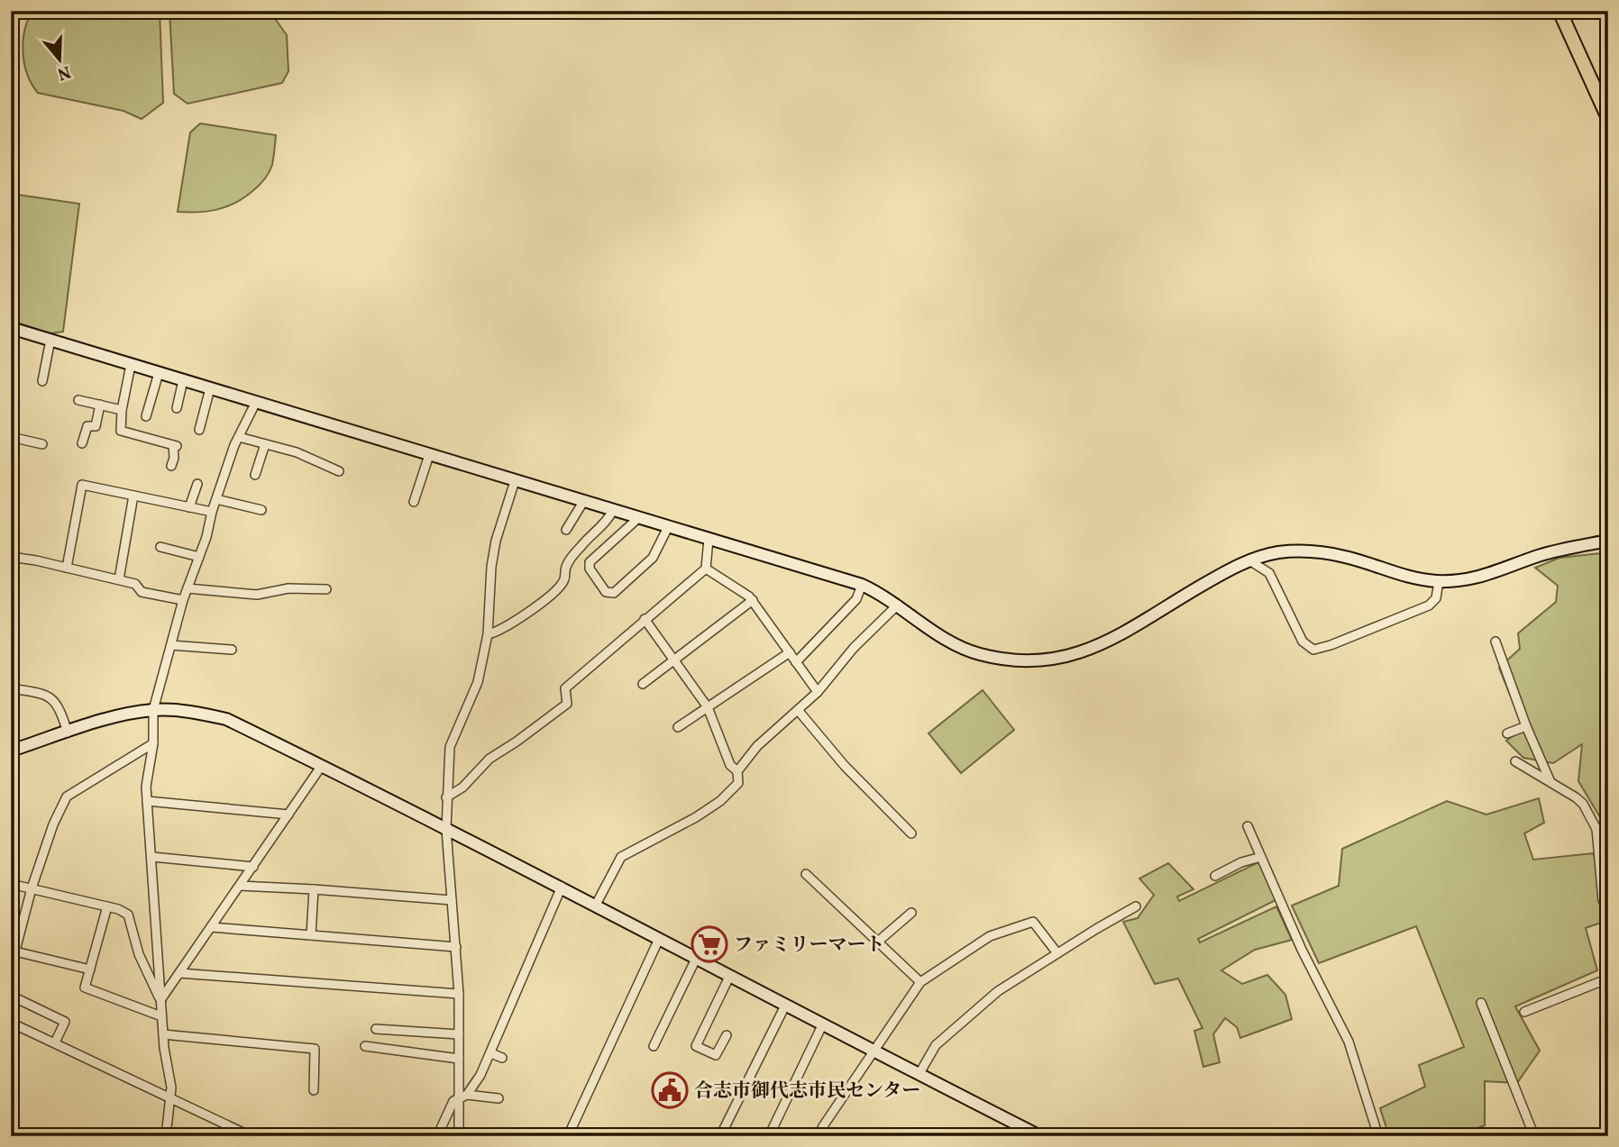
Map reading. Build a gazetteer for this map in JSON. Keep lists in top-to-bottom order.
{
  "places": {
    "supermarket": ["ファミリーマート"],
    "public building": ["合志市御代志市民センター"]
  },
  "north": "bottom"
}
